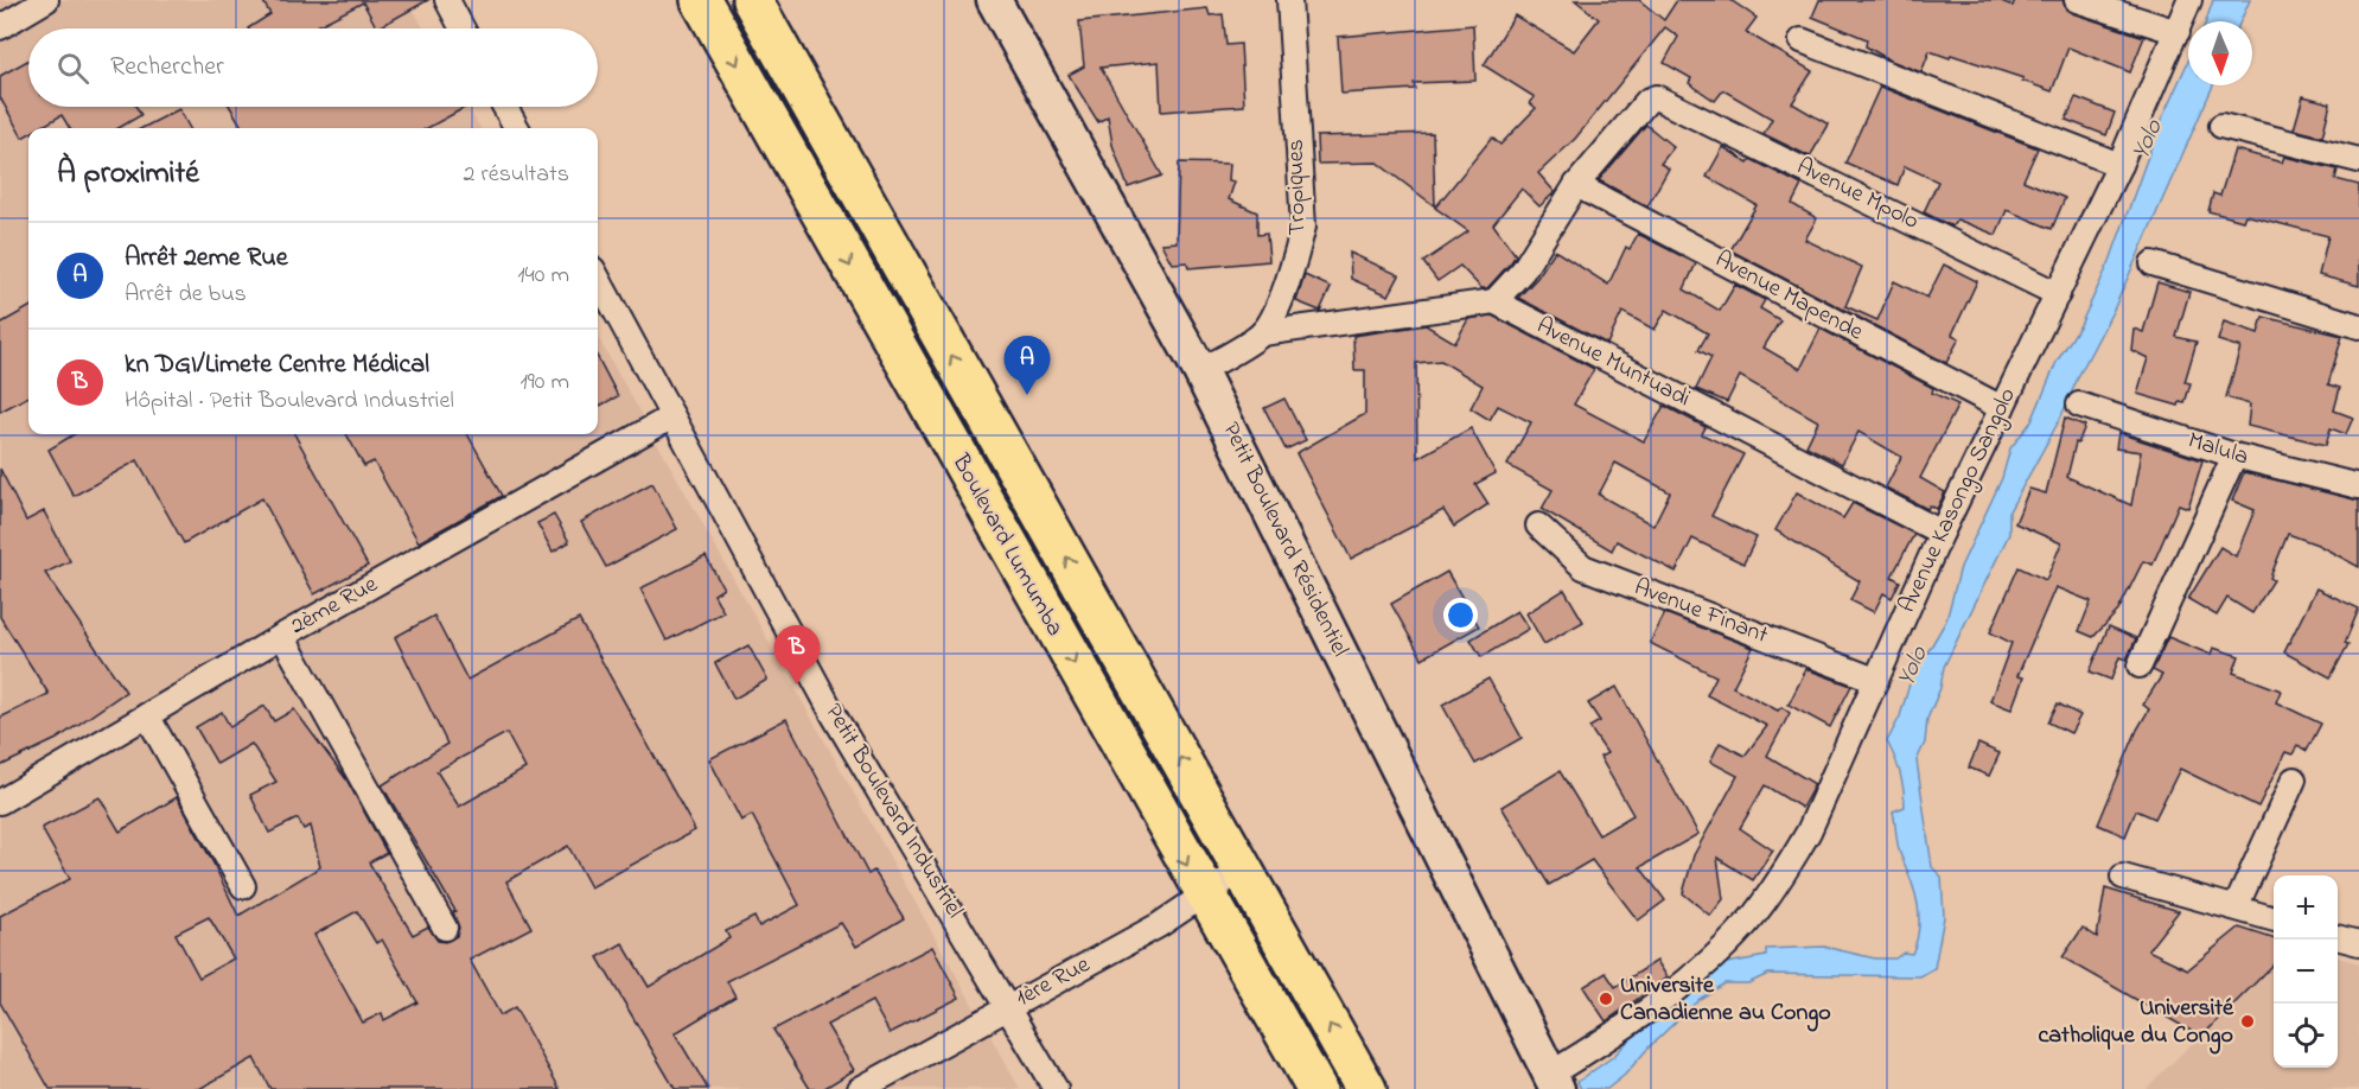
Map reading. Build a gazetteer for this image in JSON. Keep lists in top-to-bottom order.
{
  "streets": {
    "highway": ["Boulevard Lumumba"],
    "street": [
      "Tropiques",
      "Avenue Mpolo",
      "Avenue Mapende",
      "Avenue Muntuadi",
      "Malula",
      "Avenue Kasongo Sangolo",
      "Petit Boulevard Résidentiel",
      "2ème Rue",
      "Avenue Finant",
      "Petit Boulevard Industriel",
      "1ère Rue"
    ]
  },
  "crossings": [
    ["Avenue Mpolo", "Avenue Mapende"],
    ["Avenue Mpolo", "Avenue Kasongo Sangolo"],
    ["Avenue Mapende", "Avenue Kasongo Sangolo"],
    ["Avenue Muntuadi", "Avenue Kasongo Sangolo"],
    ["Avenue Kasongo Sangolo", "Petit Boulevard Résidentiel"],
    ["Avenue Kasongo Sangolo", "Avenue Finant"],
    ["Boulevard Lumumba", "1ère Rue"],
    ["2ème Rue", "Petit Boulevard Industriel"],
    ["Petit Boulevard Industriel", "1ère Rue"]
  ],
  "water": ["Yolo"],
  "places": ["Universite Canadienne au Congo", "Université catholique du Congo"],
  "north": "bottom",
  "page": {
    "search": "Rechercher",
    "heading": ["À proximité", "2 résultats"],
    "list": [
      {
        "mark": "A",
        "name": "Arrêt 2eme Rue",
        "note": "Arrêt de bus",
        "value": "140 m"
      },
      {
        "mark": "B",
        "name": "kn DGI/Limete Centre Médical",
        "note": "Hôpital · Petit Boulevard Industriel",
        "value": "190 m"
      }
    ],
    "pins": ["A", "B"],
    "map_buttons": ["+", "−"]
  }
}
